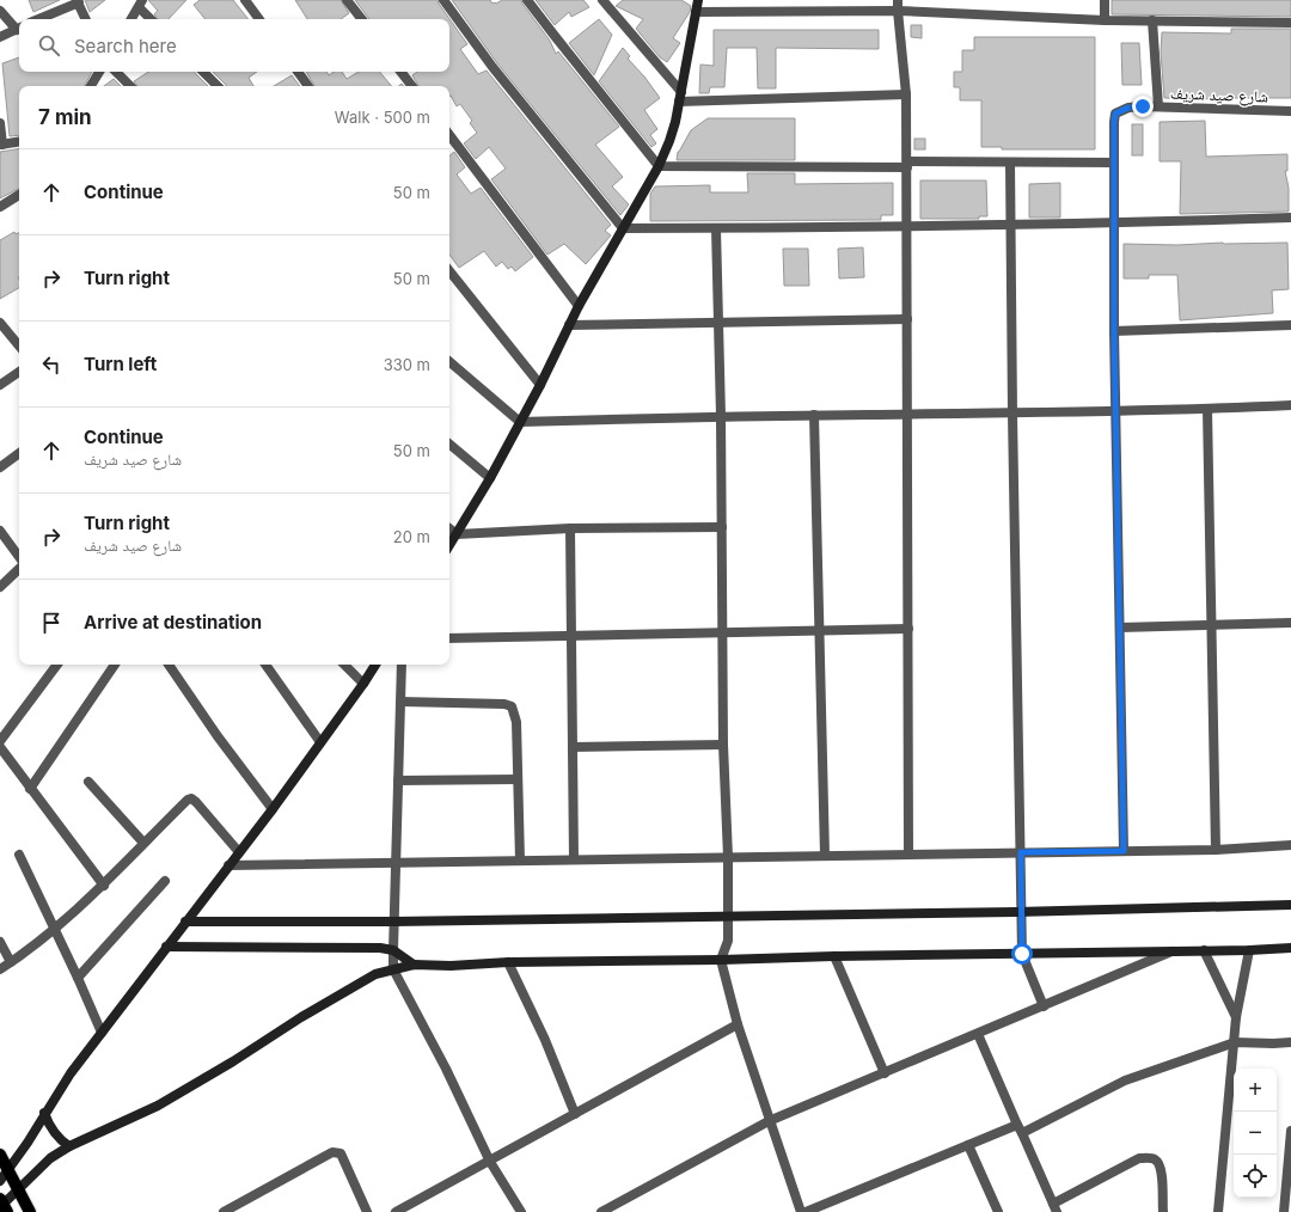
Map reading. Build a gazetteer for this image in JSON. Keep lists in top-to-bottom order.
{
  "streets": {
    "street": ["شارع صيد شريف"]
  },
  "page": {
    "search": "Search here",
    "heading": ["7 min", "Walk · 500 m"],
    "list": [
      ["Continue", "50 m"],
      ["Turn right", "50 m"],
      ["Turn left", "330 m"],
      ["Continue", "شارع صيد شريف", "50 m"],
      ["Turn right", "شارع صيد شريف", "20 m"],
      "Arrive at destination"
    ],
    "map_buttons": ["+", "−"]
  }
}
